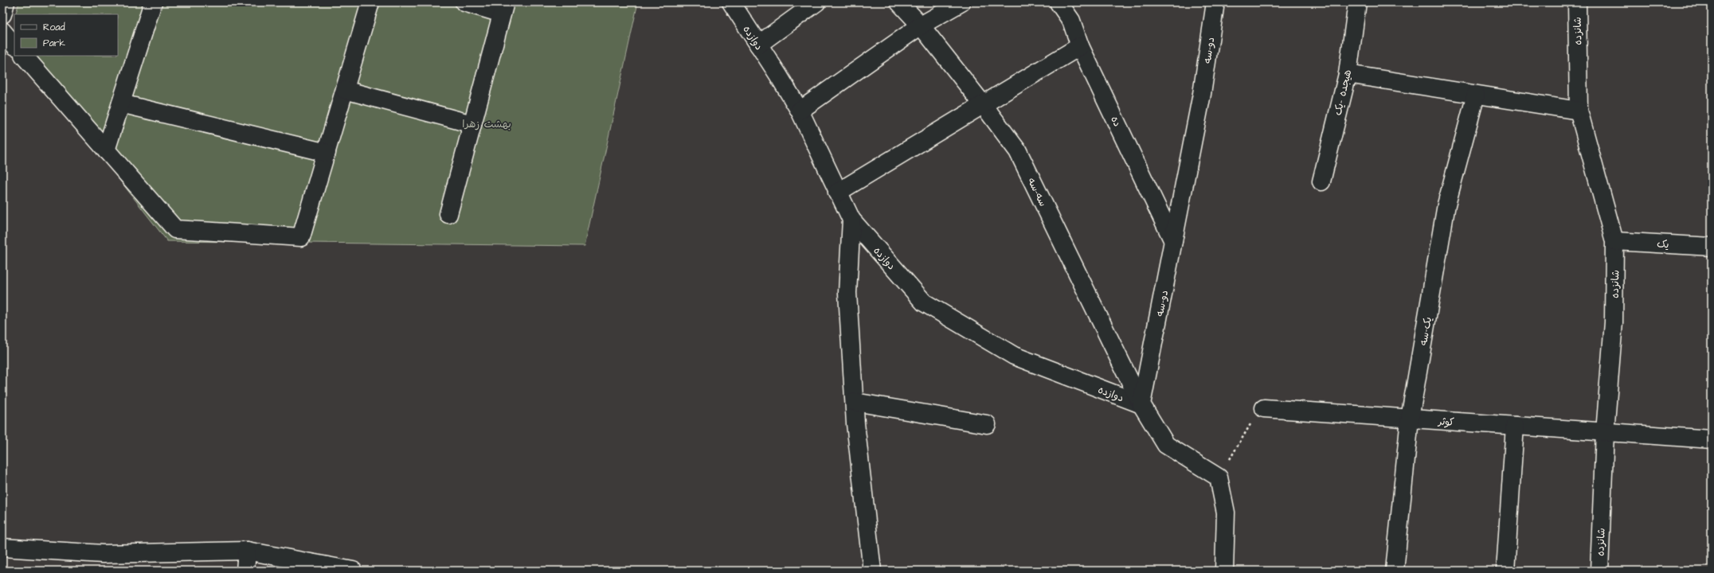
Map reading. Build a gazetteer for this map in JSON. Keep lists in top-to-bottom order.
{
  "streets": {
    "street": [
      "شانزده",
      "دوازده",
      "دو-سه",
      "هیجده -یک",
      "ده",
      "سه-سه",
      "یک",
      "یک-سه",
      "کوثر"
    ]
  },
  "crossings": [
    ["شانزده", "یک"],
    ["شانزده", "کوثر"],
    ["دوازده", "دو-سه"],
    ["دوازده", "سه-سه"],
    ["دو-سه", "ده"],
    ["دو-سه", "سه-سه"],
    ["یک-سه", "کوثر"]
  ],
  "parks": ["بهشت زهرا"],
  "legend": ["Road", "Park"]
}
